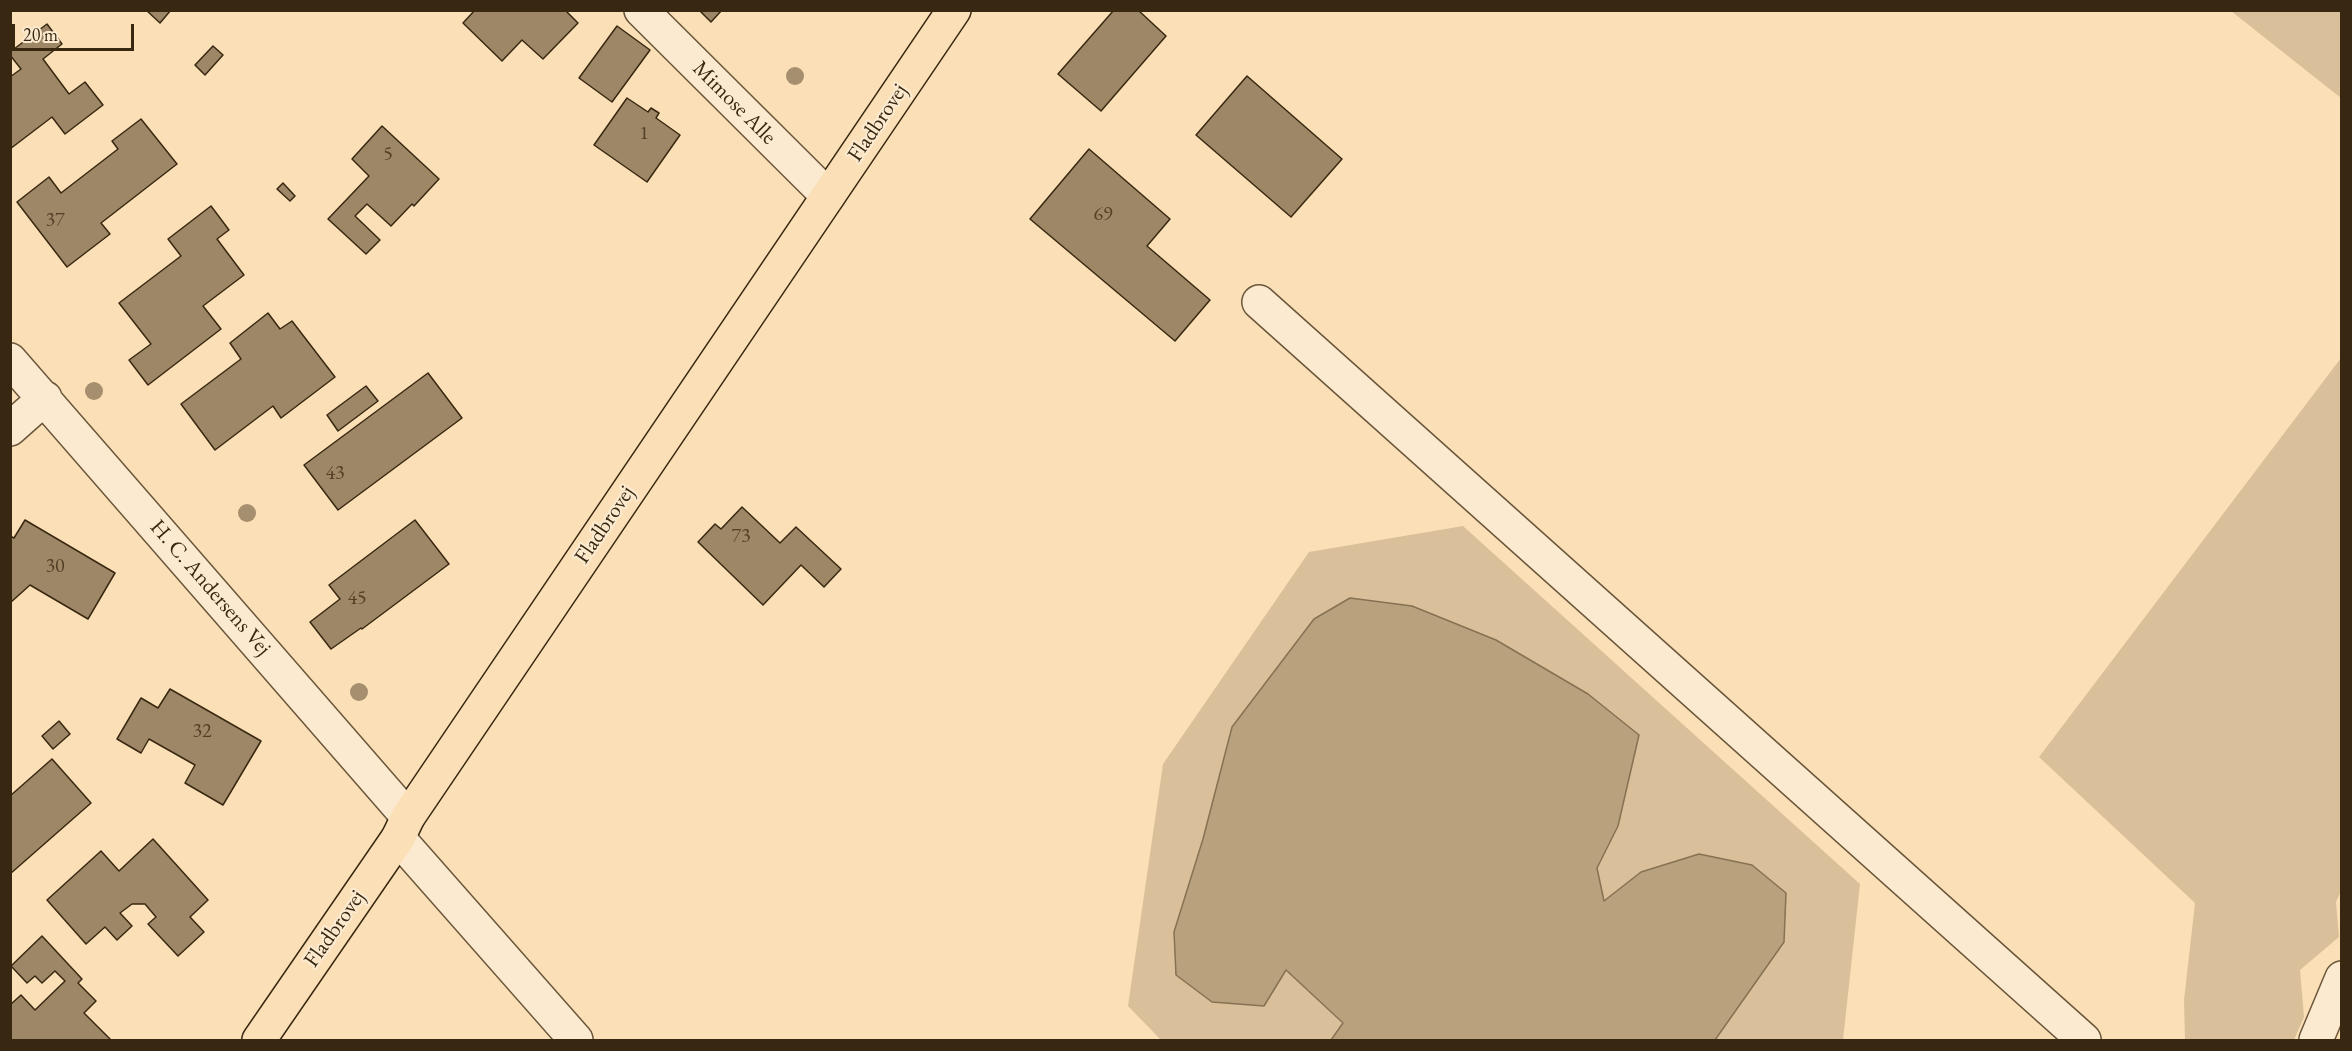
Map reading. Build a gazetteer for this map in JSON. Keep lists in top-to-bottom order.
{
  "streets": {
    "main road": ["Fladbrovej"],
    "street": ["Mimose Alle", "H. C. Andersens Vej"]
  },
  "crossings": [
    ["Mimose Alle", "Fladbrovej"],
    ["Fladbrovej", "H. C. Andersens Vej"]
  ],
  "house_numbers": [
    "1",
    "5",
    "69",
    "37",
    "43",
    "73",
    "30",
    "45",
    "32"
  ],
  "scale_bar": "20 m"
}
